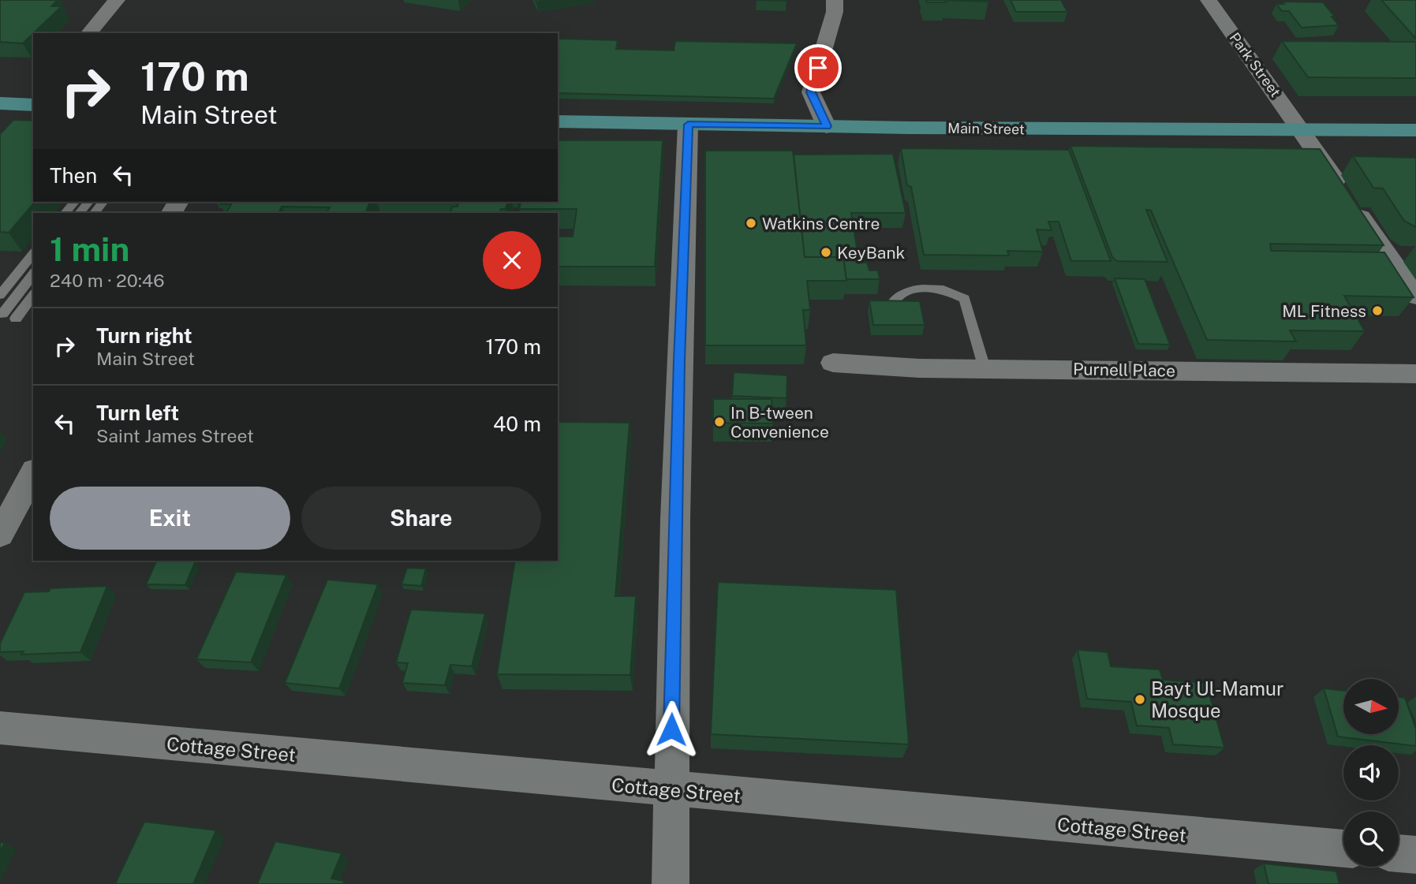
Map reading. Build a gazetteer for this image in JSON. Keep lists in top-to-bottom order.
{
  "streets": {
    "main road": ["Main Street"],
    "street": ["Park Street", "Purnell Place", "Cottage Street"]
  },
  "crossings": [
    ["Park Street", "Main Street"]
  ],
  "places": [
    "Watkins Centre",
    "KeyBank",
    "ML Fitness",
    "In B-tween Convenience",
    "Bayt Ul-Mamur Mosque"
  ],
  "north": "right",
  "page": {
    "turn": ["170 m", "Main Street"],
    "then": "Then",
    "heading": ["1 min", "240 m · 20:46"],
    "list": [
      {
        "name": "Turn right",
        "note": "Main Street",
        "value": "170 m"
      },
      {
        "name": "Turn left",
        "note": "Saint James Street",
        "value": "40 m"
      }
    ],
    "buttons": ["Exit", "Share"]
  }
}
